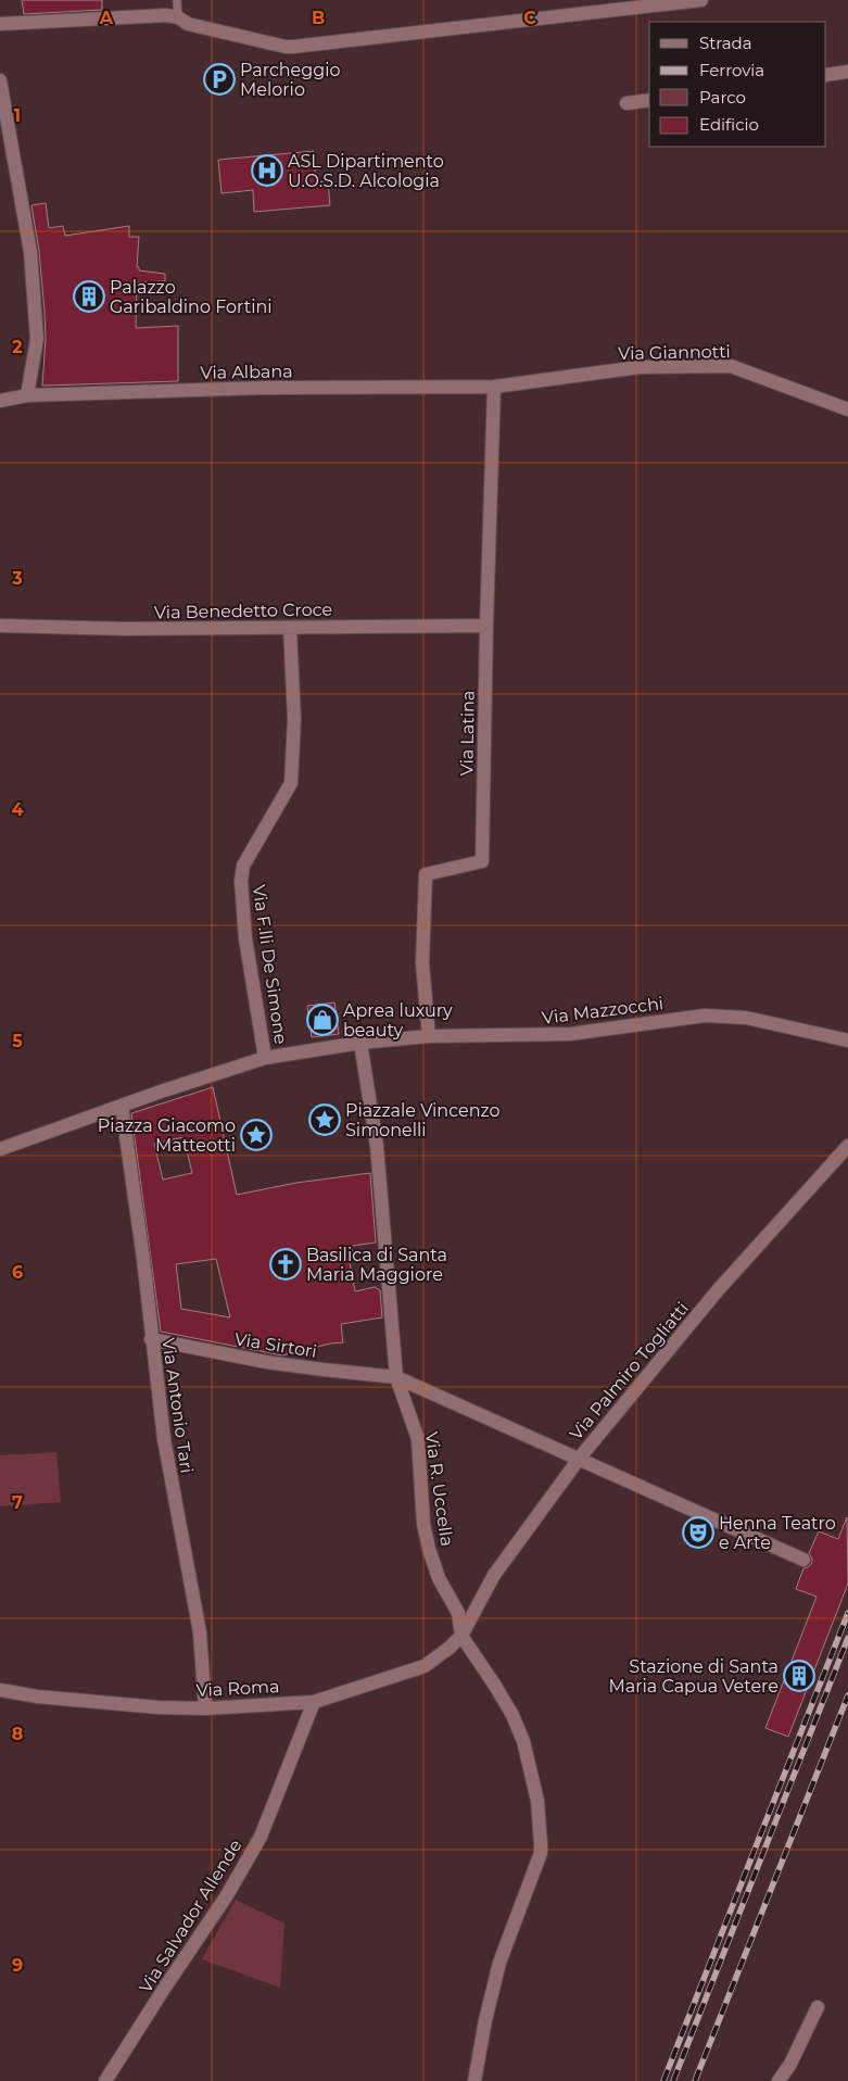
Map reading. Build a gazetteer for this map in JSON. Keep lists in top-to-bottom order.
{
  "streets": {
    "street": [
      "Via Giannotti",
      "Via Albana",
      "Via Benedetto Croce",
      "Via Latina",
      "Via F.lli De Simone",
      "Via Mazzocchi",
      "Via Sirtori",
      "Via Palmiro Togliatti",
      "Via Antonio Tari",
      "Via R. Uccella",
      "Via Roma",
      "Via Salvador Allende"
    ]
  },
  "crossings": [
    ["Via Giannotti", "Via Albana"],
    ["Via Giannotti", "Via Latina"],
    ["Via Albana", "Via Latina"],
    ["Via Benedetto Croce", "Via Latina"],
    ["Via Benedetto Croce", "Via F.lli De Simone"],
    ["Via Latina", "Via Mazzocchi"],
    ["Via F.lli De Simone", "Via Mazzocchi"],
    ["Via Mazzocchi", "Via Antonio Tari"],
    ["Via Mazzocchi", "Via R. Uccella"],
    ["Via Sirtori", "Via Palmiro Togliatti"],
    ["Via Sirtori", "Via Antonio Tari"],
    ["Via Sirtori", "Via R. Uccella"],
    ["Via Palmiro Togliatti", "Via R. Uccella"],
    ["Via Palmiro Togliatti", "Via Roma"],
    ["Via Antonio Tari", "Via Roma"],
    ["Via R. Uccella", "Via Roma"],
    ["Via Roma", "Via Salvador Allende"]
  ],
  "places": {
    "parking": ["Parcheggio Melorio"],
    "hospital": ["ASL Dipartimento U.O.S.D. Alcologia"],
    "building": ["Palazzo Garibaldino Fortini", "Stazione di Santa Maria Capua Vetere"],
    "shop": ["Aprea luxury beauty"],
    "place": ["Piazzale Vincenzo Simonelli", "Piazza Giacomo Matteotti"],
    "church": ["Basilica di Santa Maria Maggiore"],
    "theatre": ["Henna Teatro e Arte"]
  },
  "legend": [
    "Strada",
    "Ferrovia",
    "Parco",
    "Edificio"
  ],
  "grid": {
    "columns": ["A", "B", "C"],
    "rows": [
      "1",
      "2",
      "3",
      "4",
      "5",
      "6",
      "7",
      "8",
      "9"
    ]
  }
}
